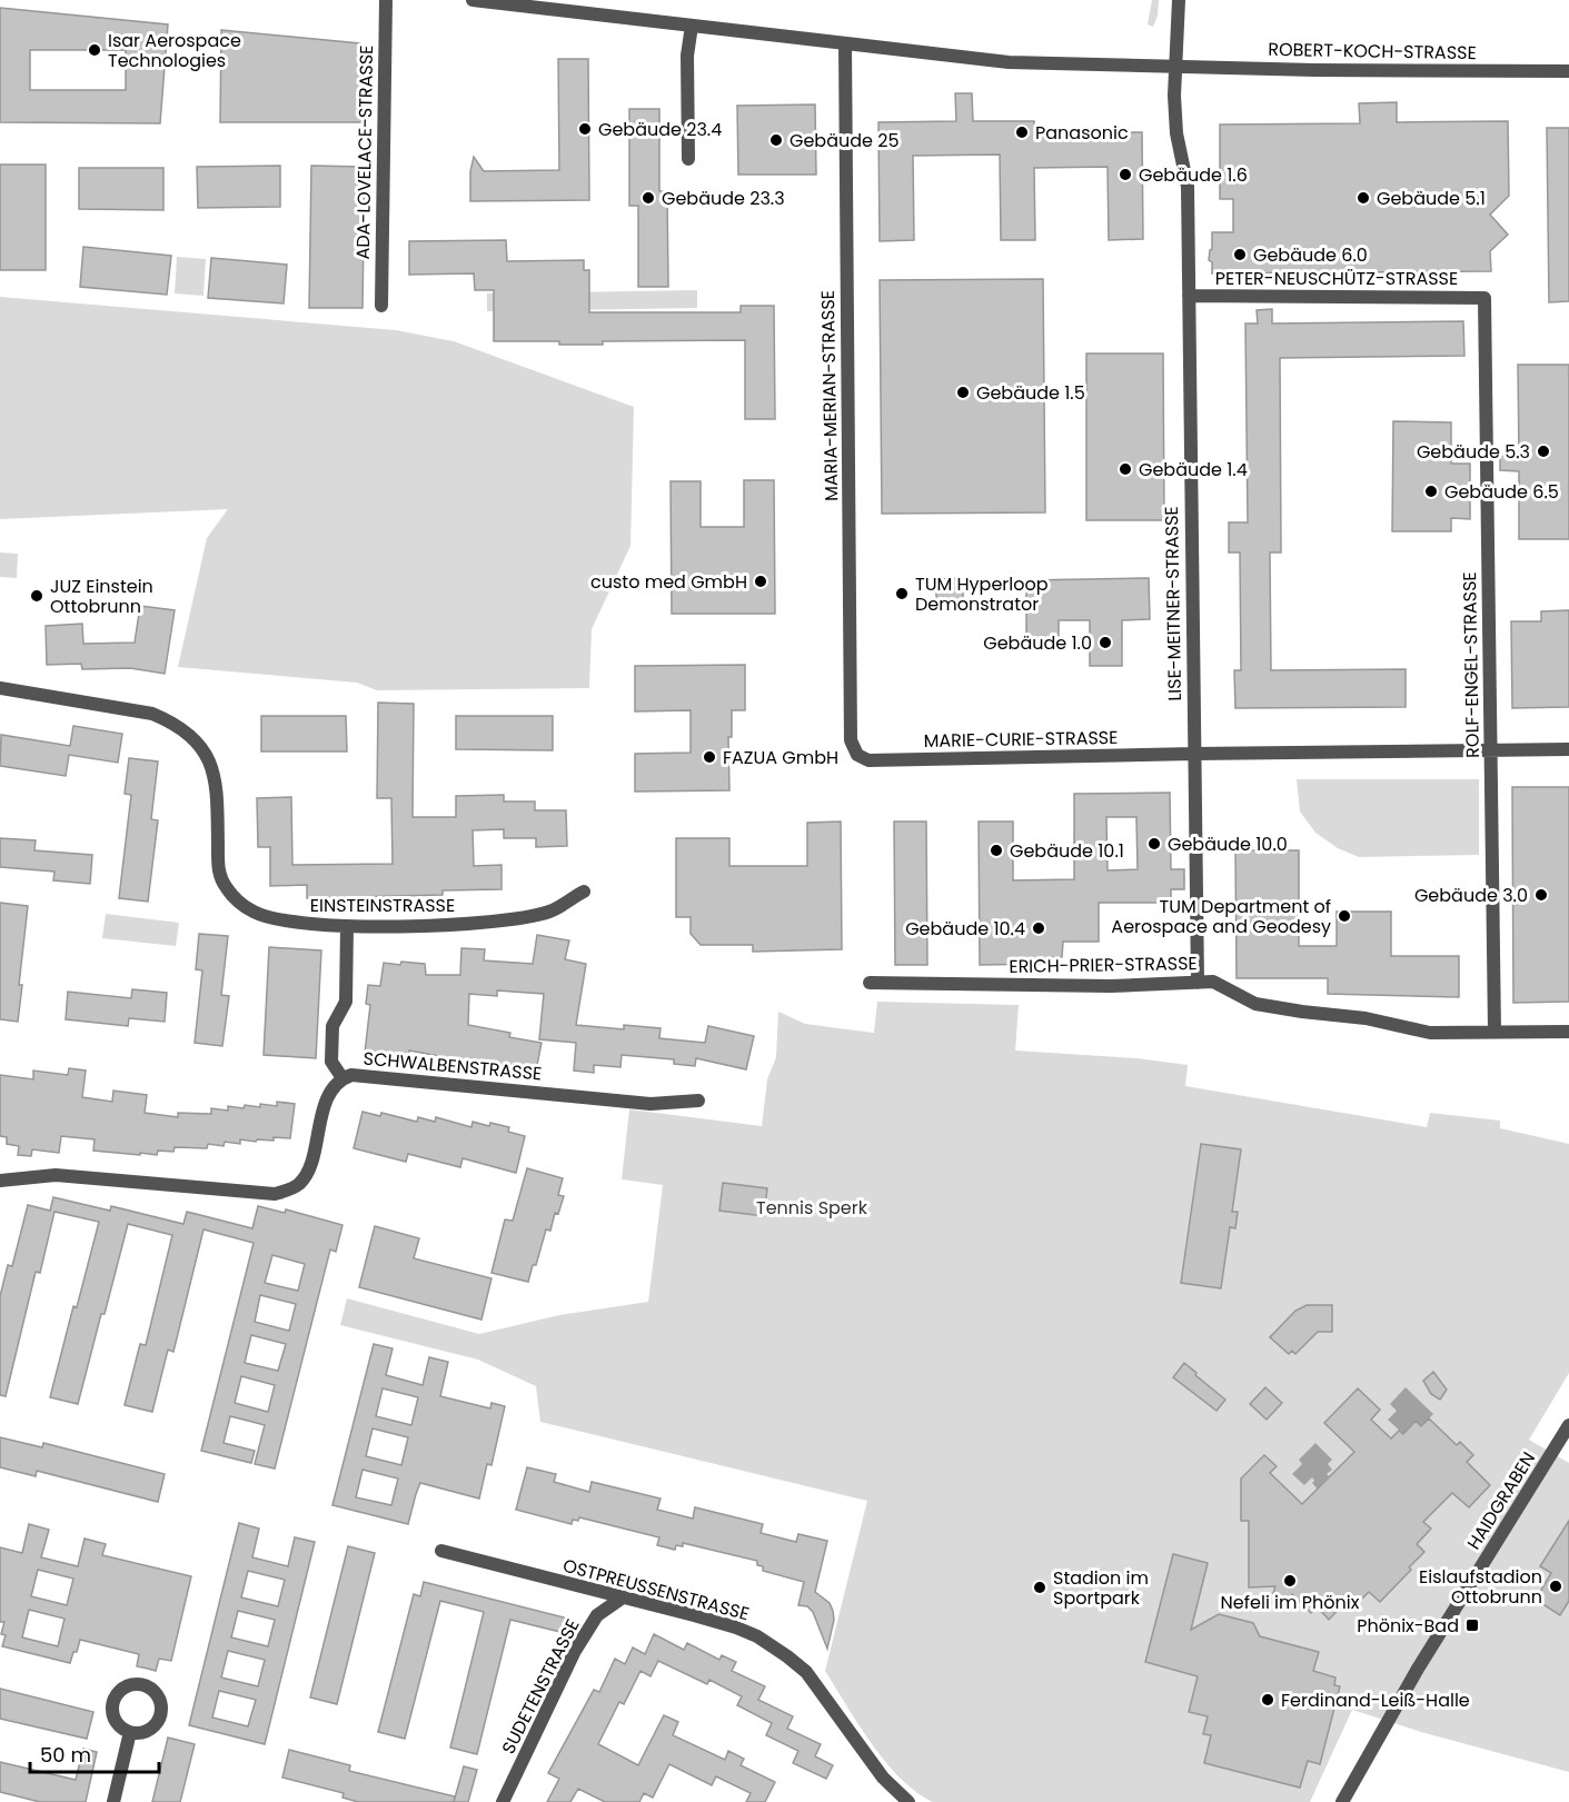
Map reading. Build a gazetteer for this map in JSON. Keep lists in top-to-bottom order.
{
  "streets": {
    "street": [
      "ROBERT-KOCH-STRASSE",
      "ADA-LOVELACE-STRASSE",
      "PETER-NEUSCHÜTZ-STRASSE",
      "MARIA-MERIAN-STRASSE",
      "LISE-MEITNER-STRASSE",
      "ROLF-ENGEL-STRASSE",
      "MARIE-CURIE-STRASSE",
      "EINSTEINSTRASSE",
      "ERICH-PRIER-STRASSE",
      "SCHWALBENSTRASSE",
      "HAIDGRABEN",
      "OSTPREUSSENSTRASSE",
      "SUDETENSTRASSE"
    ]
  },
  "crossings": [
    ["ROBERT-KOCH-STRASSE", "MARIA-MERIAN-STRASSE"],
    ["ROBERT-KOCH-STRASSE", "LISE-MEITNER-STRASSE"],
    ["PETER-NEUSCHÜTZ-STRASSE", "LISE-MEITNER-STRASSE"],
    ["PETER-NEUSCHÜTZ-STRASSE", "ROLF-ENGEL-STRASSE"],
    ["MARIA-MERIAN-STRASSE", "MARIE-CURIE-STRASSE"],
    ["LISE-MEITNER-STRASSE", "MARIE-CURIE-STRASSE"],
    ["LISE-MEITNER-STRASSE", "ERICH-PRIER-STRASSE"],
    ["ROLF-ENGEL-STRASSE", "MARIE-CURIE-STRASSE"],
    ["ROLF-ENGEL-STRASSE", "ERICH-PRIER-STRASSE"],
    ["OSTPREUSSENSTRASSE", "SUDETENSTRASSE"]
  ],
  "parks": ["Tennis Sperk"],
  "places": {
    "other": [
      "Isar Aerospace Technologies",
      "Gebäude 23.4",
      "Panasonic",
      "Gebäude 25",
      "Gebäude 1.6",
      "Gebäude 23.3",
      "Gebäude 5.1",
      "Gebäude 6.0",
      "Gebäude 1.5",
      "Gebäude 5.3",
      "Gebäude 1.4",
      "Gebäude 6.5",
      "custo med GmbH",
      "TUM Hyperloop Demonstrator",
      "JUZ Einstein Ottobrunn",
      "Gebäude 1.0",
      "FAZUA GmbH",
      "Gebäude 10.0",
      "Gebäude 10.1",
      "Gebäude 3.0",
      "TUM Department of Aerospace and Geodesy",
      "Gebäude 10.4",
      "Nefeli im Phönix",
      "Eislaufstadion Ottobrunn",
      "Stadion im Sportpark",
      "Ferdinand-Leiß-Halle"
    ],
    "transit": ["Phönix-Bad"]
  },
  "scale_bar": "50 m"
}
